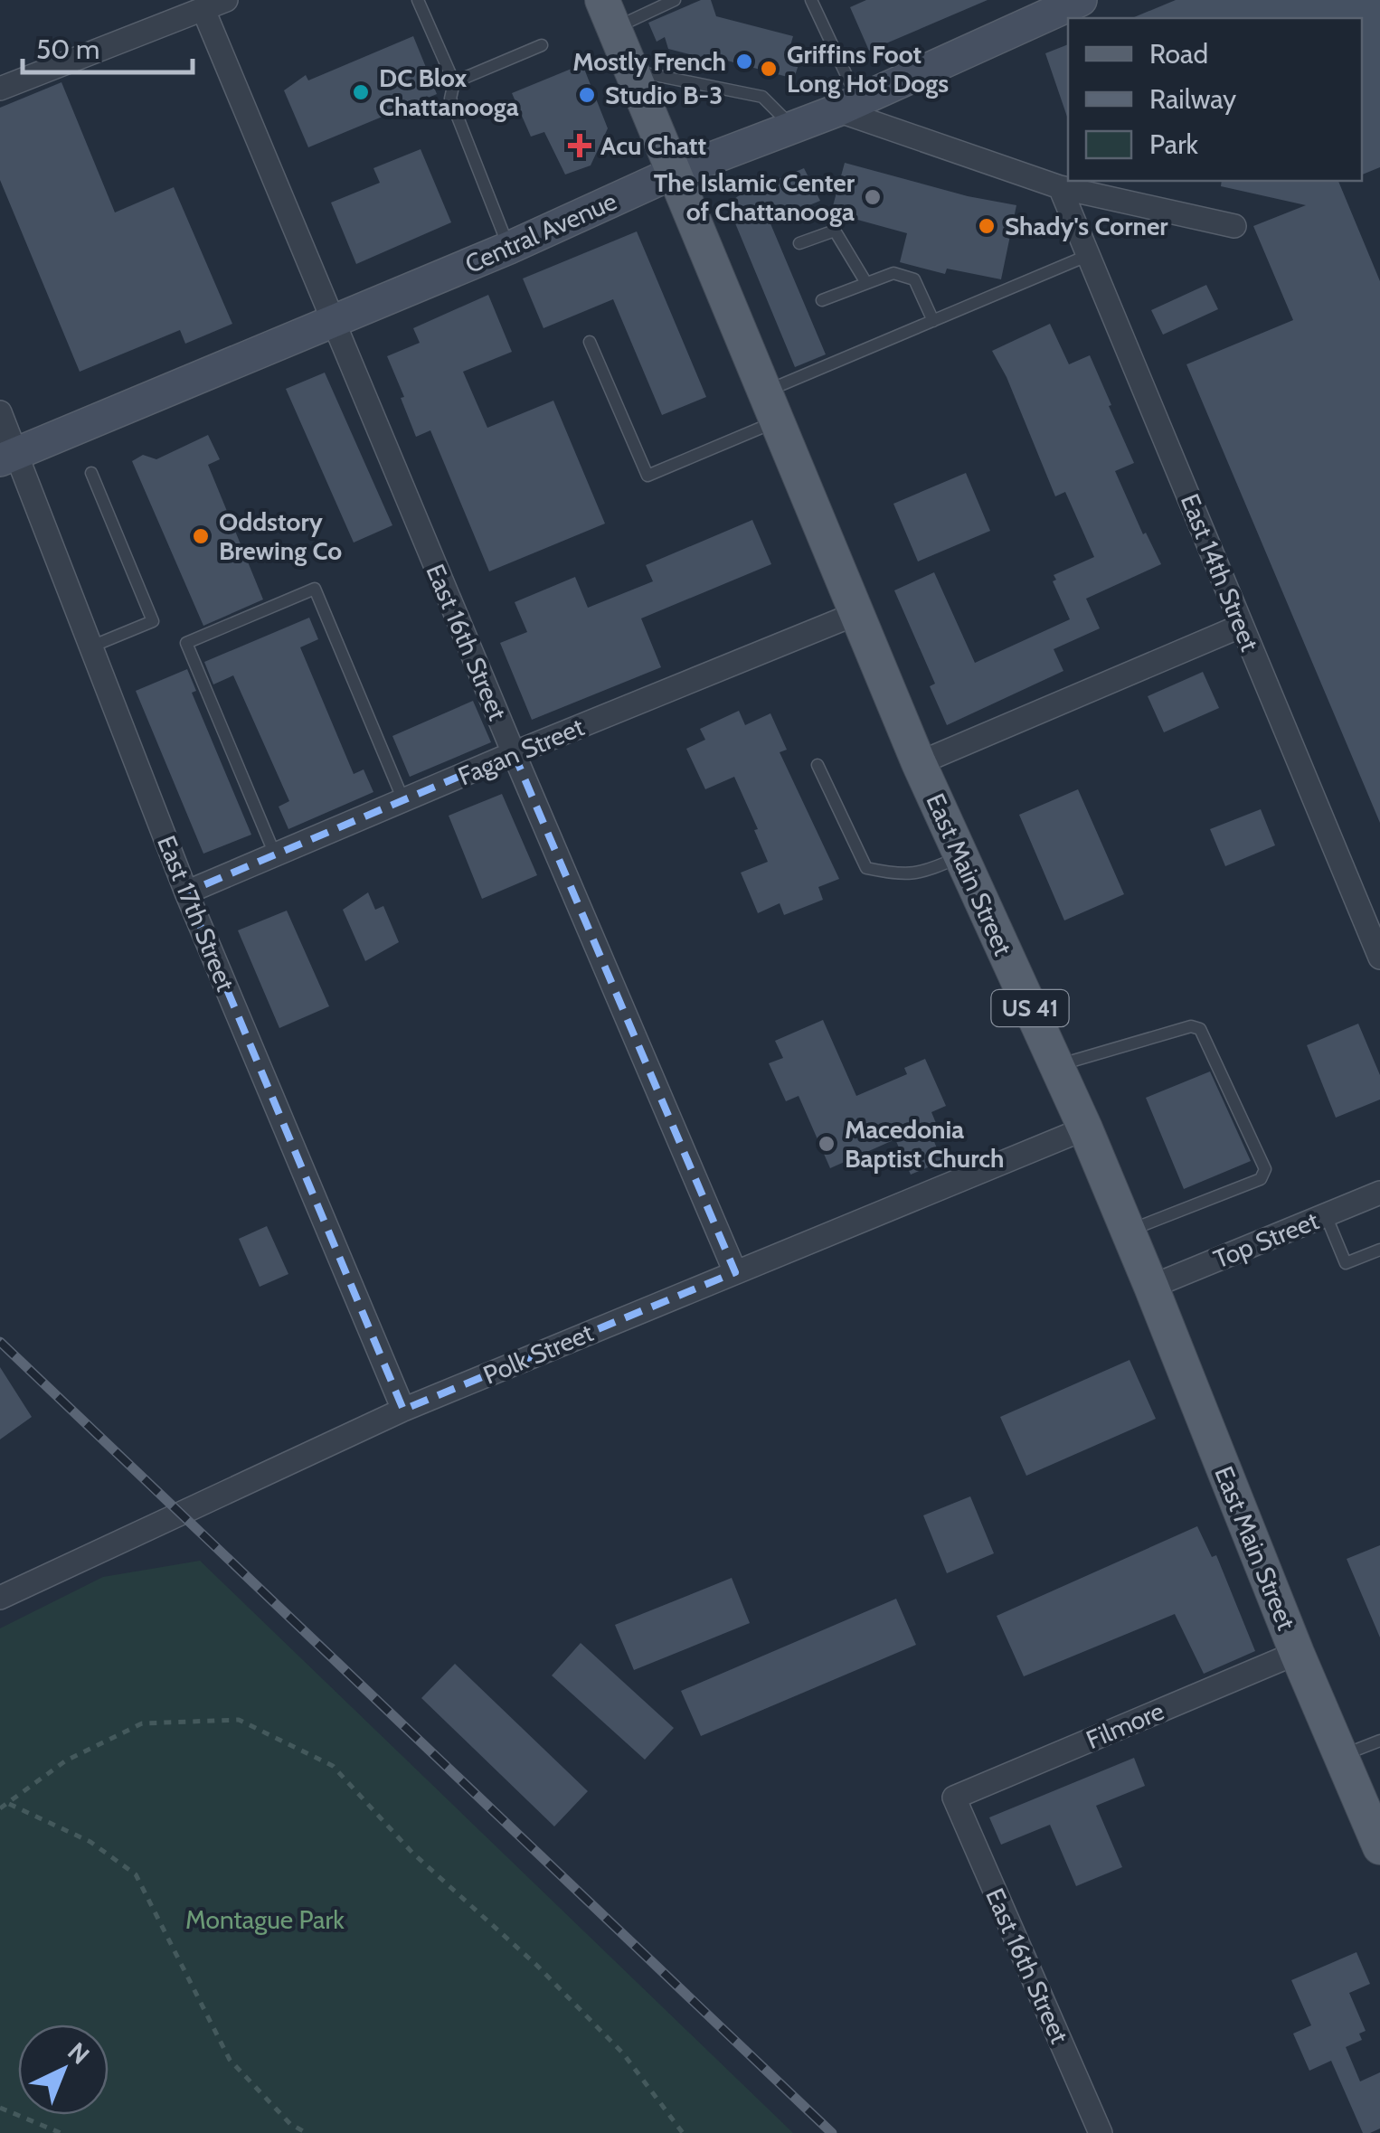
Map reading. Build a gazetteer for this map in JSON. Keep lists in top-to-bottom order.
{
  "streets": {
    "main road": ["Central Avenue", "East Main Street", "US 41"],
    "street": [
      "East 14th Street",
      "East 16th Street",
      "Fagan Street",
      "East 17th Street",
      "Top Street",
      "Polk Street",
      "Filmore"
    ]
  },
  "crossings": [
    ["Central Avenue", "East 16th Street"],
    ["Central Avenue", "East Main Street"],
    ["Central Avenue", "East 17th Street"],
    ["East 16th Street", "Fagan Street"],
    ["East 16th Street", "Polk Street"],
    ["East 16th Street", "Filmore"],
    ["Fagan Street", "East Main Street"],
    ["Fagan Street", "East 17th Street"],
    ["East Main Street", "Top Street"],
    ["East Main Street", "Polk Street"],
    ["East Main Street", "Filmore"],
    ["East 17th Street", "Polk Street"]
  ],
  "parks": ["Montague Park"],
  "places": {
    "other": [
      "Mostly French",
      "Griffins Foot Long Hot Dogs",
      "DC Blox Chattanooga",
      "Studio B-3",
      "The Islamic Center of Chattanooga",
      "Shady's Corner",
      "Oddstory Brewing Co",
      "Macedonia Baptist Church"
    ],
    "health": ["Acu Chatt"]
  },
  "legend": ["Road", "Railway", "Park"],
  "scale_bar": "50 m",
  "north": "top right"
}
